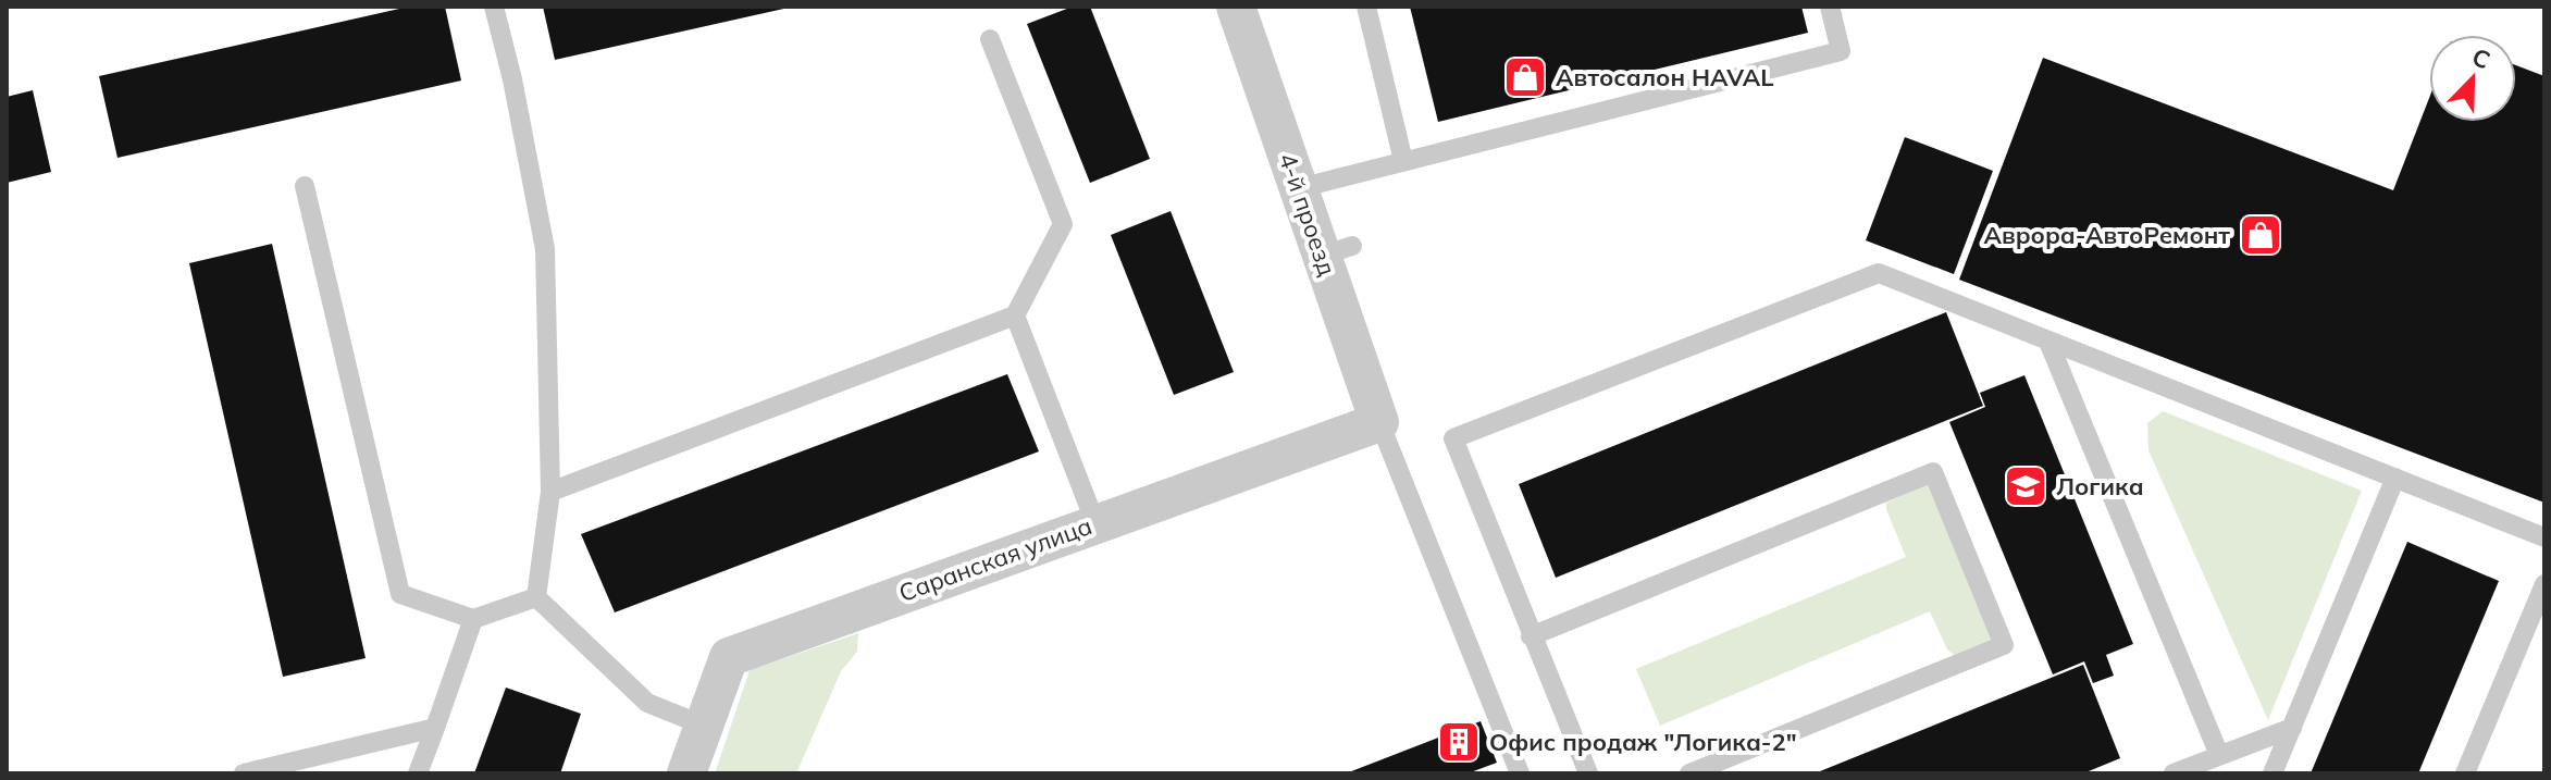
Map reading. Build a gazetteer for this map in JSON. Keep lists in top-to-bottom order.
{
  "streets": {
    "street": ["4-й проезд", "Саранская улица"]
  },
  "crossings": [
    ["4-й проезд", "Саранская улица"]
  ],
  "places": {
    "shop": ["Автосалон HAVAL", "Аврора-АвтоРемонт"],
    "school or university": ["Логика"],
    "building": ["Офис продаж \"Логика-2\""]
  },
  "north": "top right"
}
